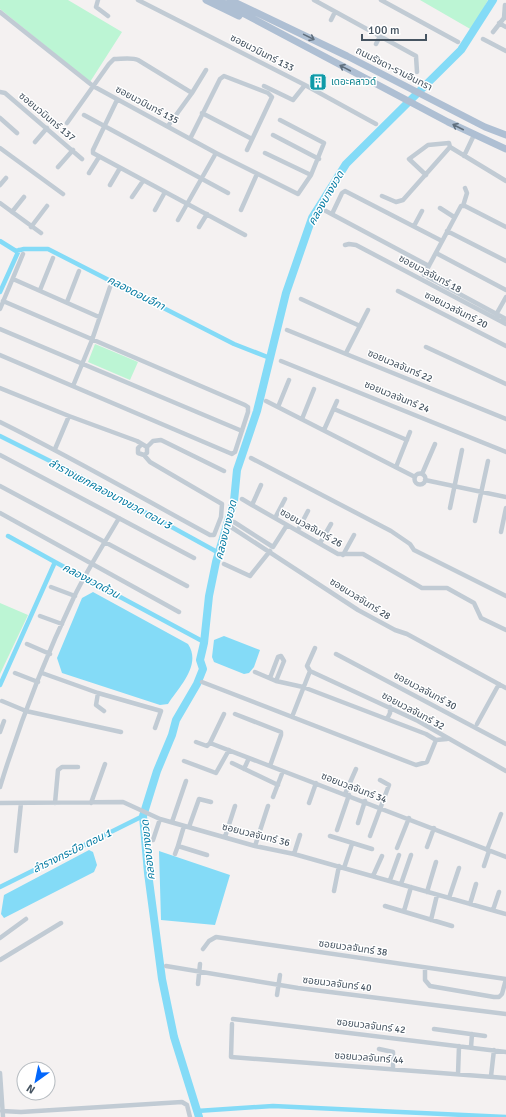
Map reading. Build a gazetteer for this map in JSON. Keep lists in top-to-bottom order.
{
  "streets": {
    "main road": ["ถนนรัชดา-รามอินทรา"],
    "street": [
      "ซอยนวมินทร์ 133",
      "ซอยนวมินทร์ 135",
      "ซอยนวมินทร์ 137",
      "ซอยนวลจันทร์ 18",
      "ซอยนวลจันทร์ 20",
      "ซอยนวลจันทร์ 22",
      "ซอยนวลจันทร์ 24",
      "ซอยนวลจันทร์ 26",
      "ซอยนวลจันทร์ 28",
      "ซอยนวลจันทร์ 30",
      "ซอยนวลจันทร์ 32",
      "ซอยนวลจันทร์ 34",
      "ซอยนวลจันทร์ 36",
      "ซอยนวลจันทร์ 38",
      "ซอยนวลจันทร์ 40",
      "ซอยนวลจันทร์ 42",
      "ซอยนวลจันทร์ 44"
    ]
  },
  "crossings": [
    ["ซอยนวลจันทร์ 42", "ซอยนวลจันทร์ 44"]
  ],
  "water": [
    "คลองบางขวด",
    "คลองดอนอีกา",
    "ลำรางแยกคลองบางขวด ตอน 3",
    "คลองขวดด้วน",
    "ลำรางกระบือ ตอน 1"
  ],
  "places": {
    "building": ["เดอะคลาวด์"]
  },
  "scale_bar": "100 m",
  "north": "bottom left"
}
